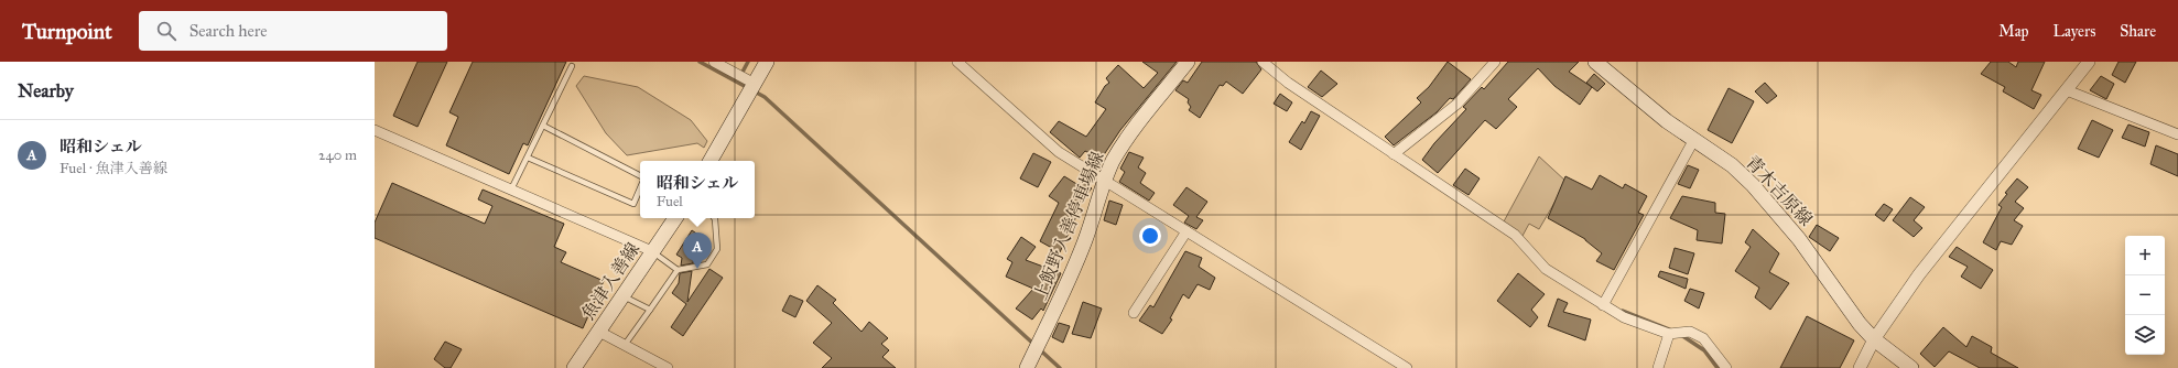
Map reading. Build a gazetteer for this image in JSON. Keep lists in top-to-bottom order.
{
  "streets": {
    "main road": ["青木吉原線", "上飯野入善停車場線", "魚津入善線"]
  },
  "page": {
    "header": "Turnpoint",
    "search": "Search here",
    "nav": ["Map", "Layers", "Share"],
    "heading": "Nearby",
    "list": [
      {
        "mark": "A",
        "name": "昭和シェル",
        "note": "Fuel · 魚津入善線",
        "value": "240 m"
      }
    ],
    "popup": ["昭和シェル", "Fuel"],
    "pins": "A",
    "map_buttons": ["+", "−"]
  }
}
